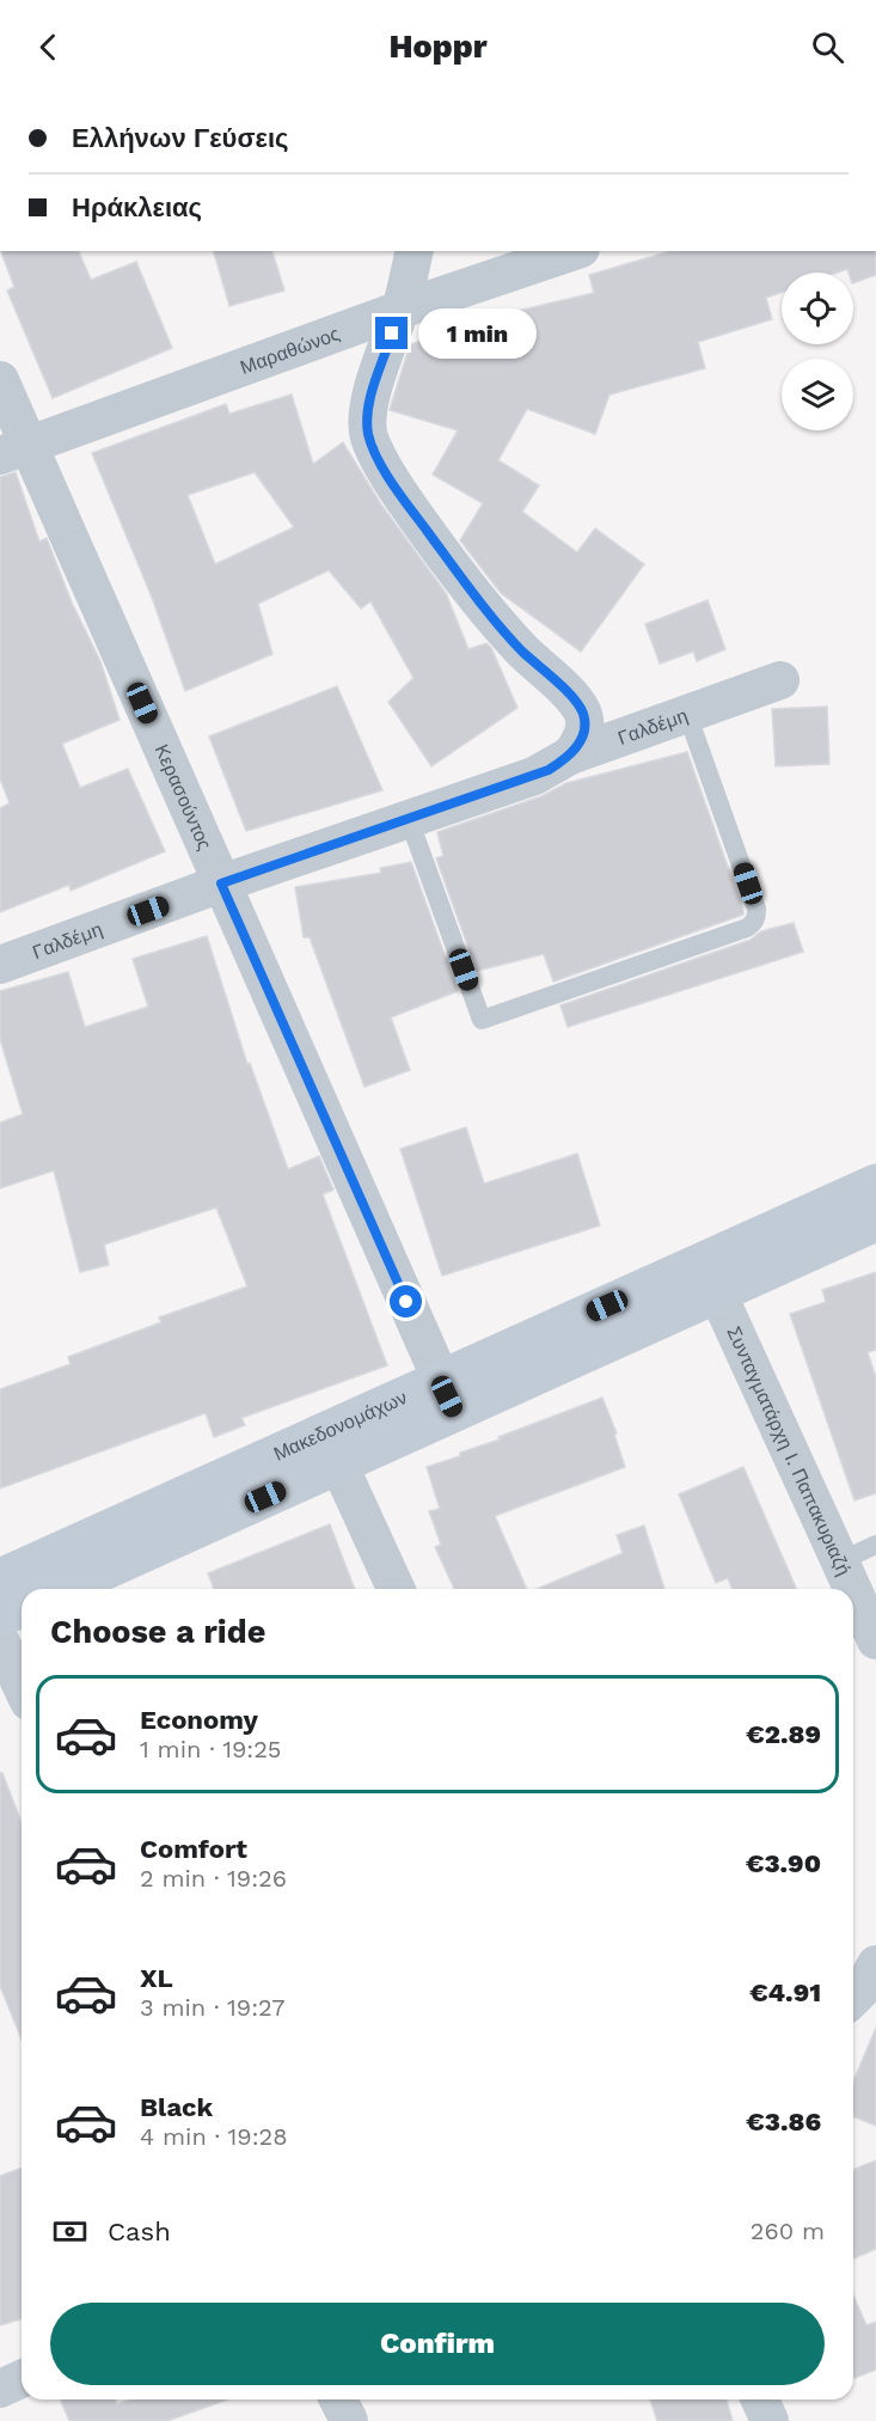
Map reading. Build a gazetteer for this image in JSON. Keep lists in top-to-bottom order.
{
  "streets": {
    "street": [
      "Μαραθώνος",
      "Γαλδέμη",
      "Κερασούντος",
      "Μακεδονομάχων",
      "Συνταγματάρχη Ι. Παπακυριαζή"
    ]
  },
  "crossings": [
    ["Μαραθώνος", "Κερασούντος"],
    ["Γαλδέμη", "Κερασούντος"],
    ["Κερασούντος", "Μακεδονομάχων"],
    ["Μακεδονομάχων", "Συνταγματάρχη Ι. Παπακυριαζή"]
  ],
  "page": {
    "header": "Hoppr",
    "banner": ["Ελλήνων Γεύσεις", "Ηράκλειας"],
    "bubble": "1 min",
    "heading": "Choose a ride",
    "list": [
      {
        "name": "Economy",
        "note": "1 min · 19:25",
        "value": "€2.89"
      },
      {
        "name": "Comfort",
        "note": "2 min · 19:26",
        "value": "€3.90"
      },
      {
        "name": "XL",
        "note": "3 min · 19:27",
        "value": "€4.91"
      },
      {
        "name": "Black",
        "note": "4 min · 19:28",
        "value": "€3.86"
      }
    ],
    "pay": ["Cash", "260 m"],
    "buttons": "Confirm"
  }
}
